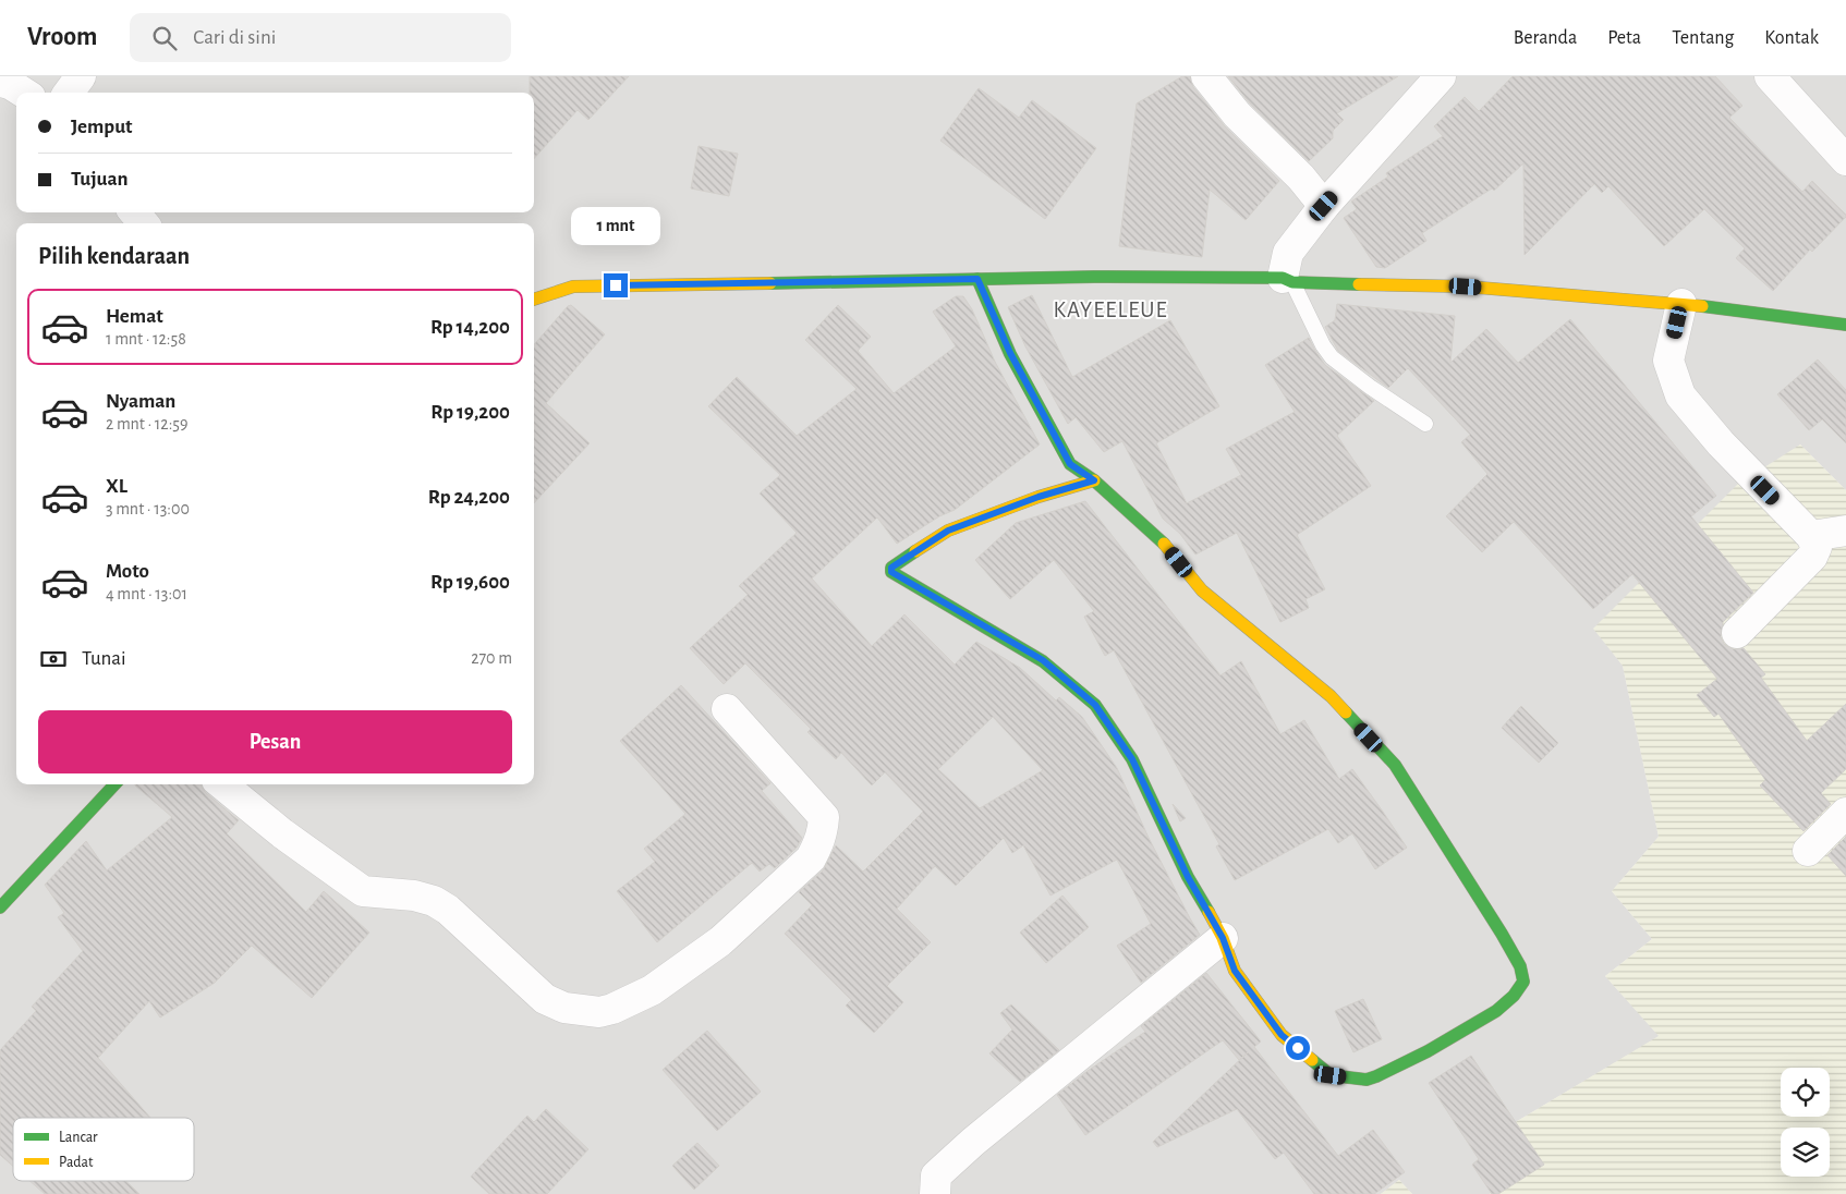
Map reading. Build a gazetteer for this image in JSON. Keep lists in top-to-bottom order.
{
  "districts": ["KAYEELEUE"],
  "legend": ["Lancar", "Padat"],
  "page": {
    "header": "Vroom",
    "search": "Cari di sini",
    "nav": [
      "Beranda",
      "Peta",
      "Tentang",
      "Kontak"
    ],
    "banner": ["Jemput", "Tujuan"],
    "bubble": "1 mnt",
    "heading": "Pilih kendaraan",
    "list": [
      {
        "name": "Hemat",
        "note": "1 mnt · 12:58",
        "value": "Rp 14,200"
      },
      {
        "name": "Nyaman",
        "note": "2 mnt · 12:59",
        "value": "Rp 19,200"
      },
      {
        "name": "XL",
        "note": "3 mnt · 13:00",
        "value": "Rp 24,200"
      },
      {
        "name": "Moto",
        "note": "4 mnt · 13:01",
        "value": "Rp 19,600"
      }
    ],
    "pay": ["Tunai", "270 m"],
    "buttons": "Pesan"
  }
}
